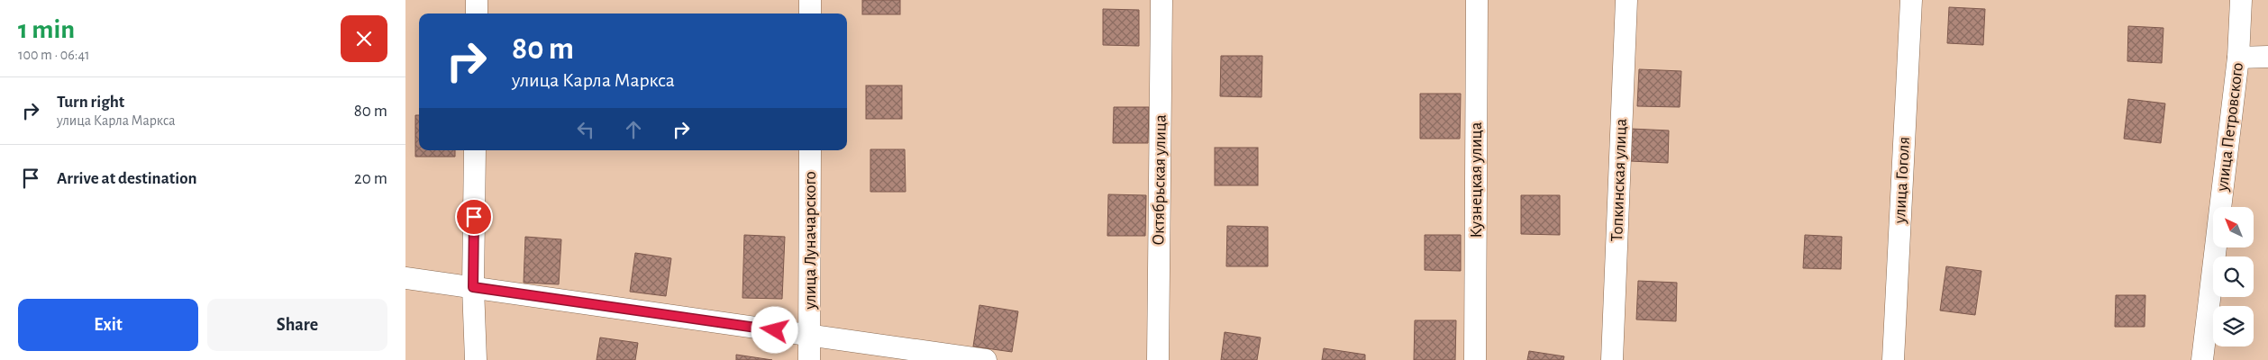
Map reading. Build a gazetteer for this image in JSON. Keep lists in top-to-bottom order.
{
  "streets": {
    "street": [
      "улица Петровского",
      "Октябрьская улица",
      "Кузнецкая улица",
      "Топкинская улица",
      "улица Гоголя",
      "улица Луначарского"
    ]
  },
  "north": "top left",
  "page": {
    "heading": ["1 min", "100 m · 06:41"],
    "turn": ["80 m", "улица Карла Маркса"],
    "list": [
      {
        "name": "Turn right",
        "note": "улица Карла Маркса",
        "value": "80 m"
      },
      {
        "name": "Arrive at destination",
        "value": "20 m"
      }
    ],
    "buttons": ["Exit", "Share"]
  }
}
